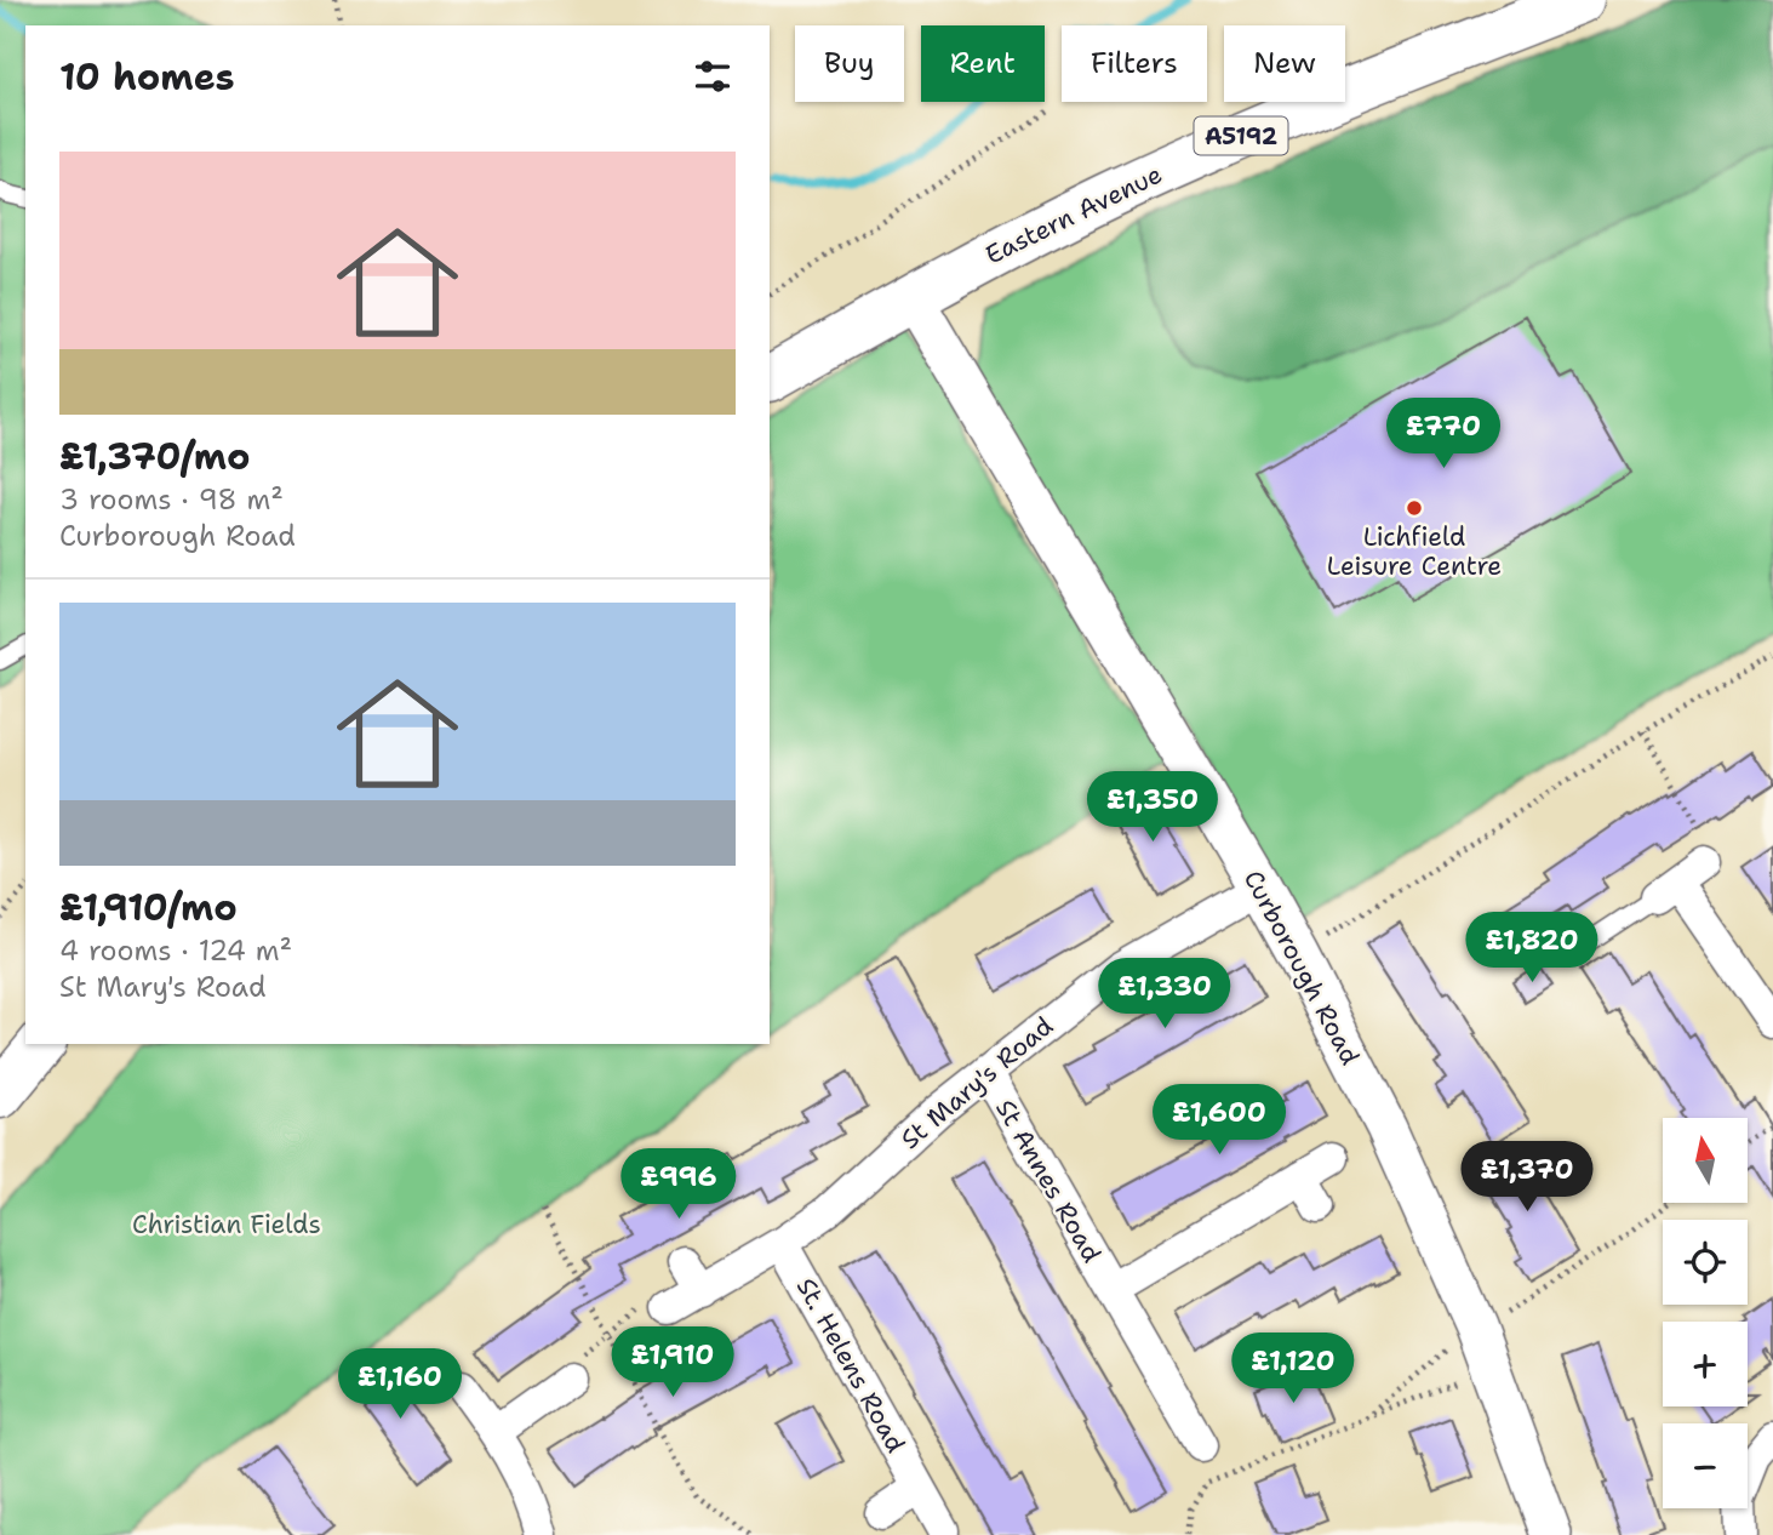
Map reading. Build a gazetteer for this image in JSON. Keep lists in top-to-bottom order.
{
  "streets": {
    "highway": ["A5192", "Eastern Avenue"],
    "street": [
      "Curborough Road",
      "St Mary's Road",
      "St Annes Road",
      "St. Helens Road"
    ]
  },
  "crossings": [
    ["Eastern Avenue", "Curborough Road"],
    ["Curborough Road", "St Mary's Road"],
    ["St Mary's Road", "St Annes Road"],
    ["St Mary's Road", "St. Helens Road"]
  ],
  "parks": ["Christian Fields"],
  "places": ["Lichfield Leisure Centre"],
  "north": "top",
  "page": {
    "chip": [
      "Buy",
      "Rent",
      "Filters",
      "New"
    ],
    "heading": "10 homes",
    "list": [
      {
        "name": "£1,370/mo",
        "note": "3 rooms · 98 m² · Curborough Road"
      },
      {
        "name": "£1,910/mo",
        "note": "4 rooms · 124 m² · St Mary's Road"
      }
    ],
    "price": [
      "£770",
      "£1,350",
      "£1,820",
      "£1,330",
      "£1,600",
      "£1,370",
      "£996",
      "£1,910",
      "£1,120",
      "£1,160"
    ],
    "map_buttons": ["+", "−"]
  }
}
